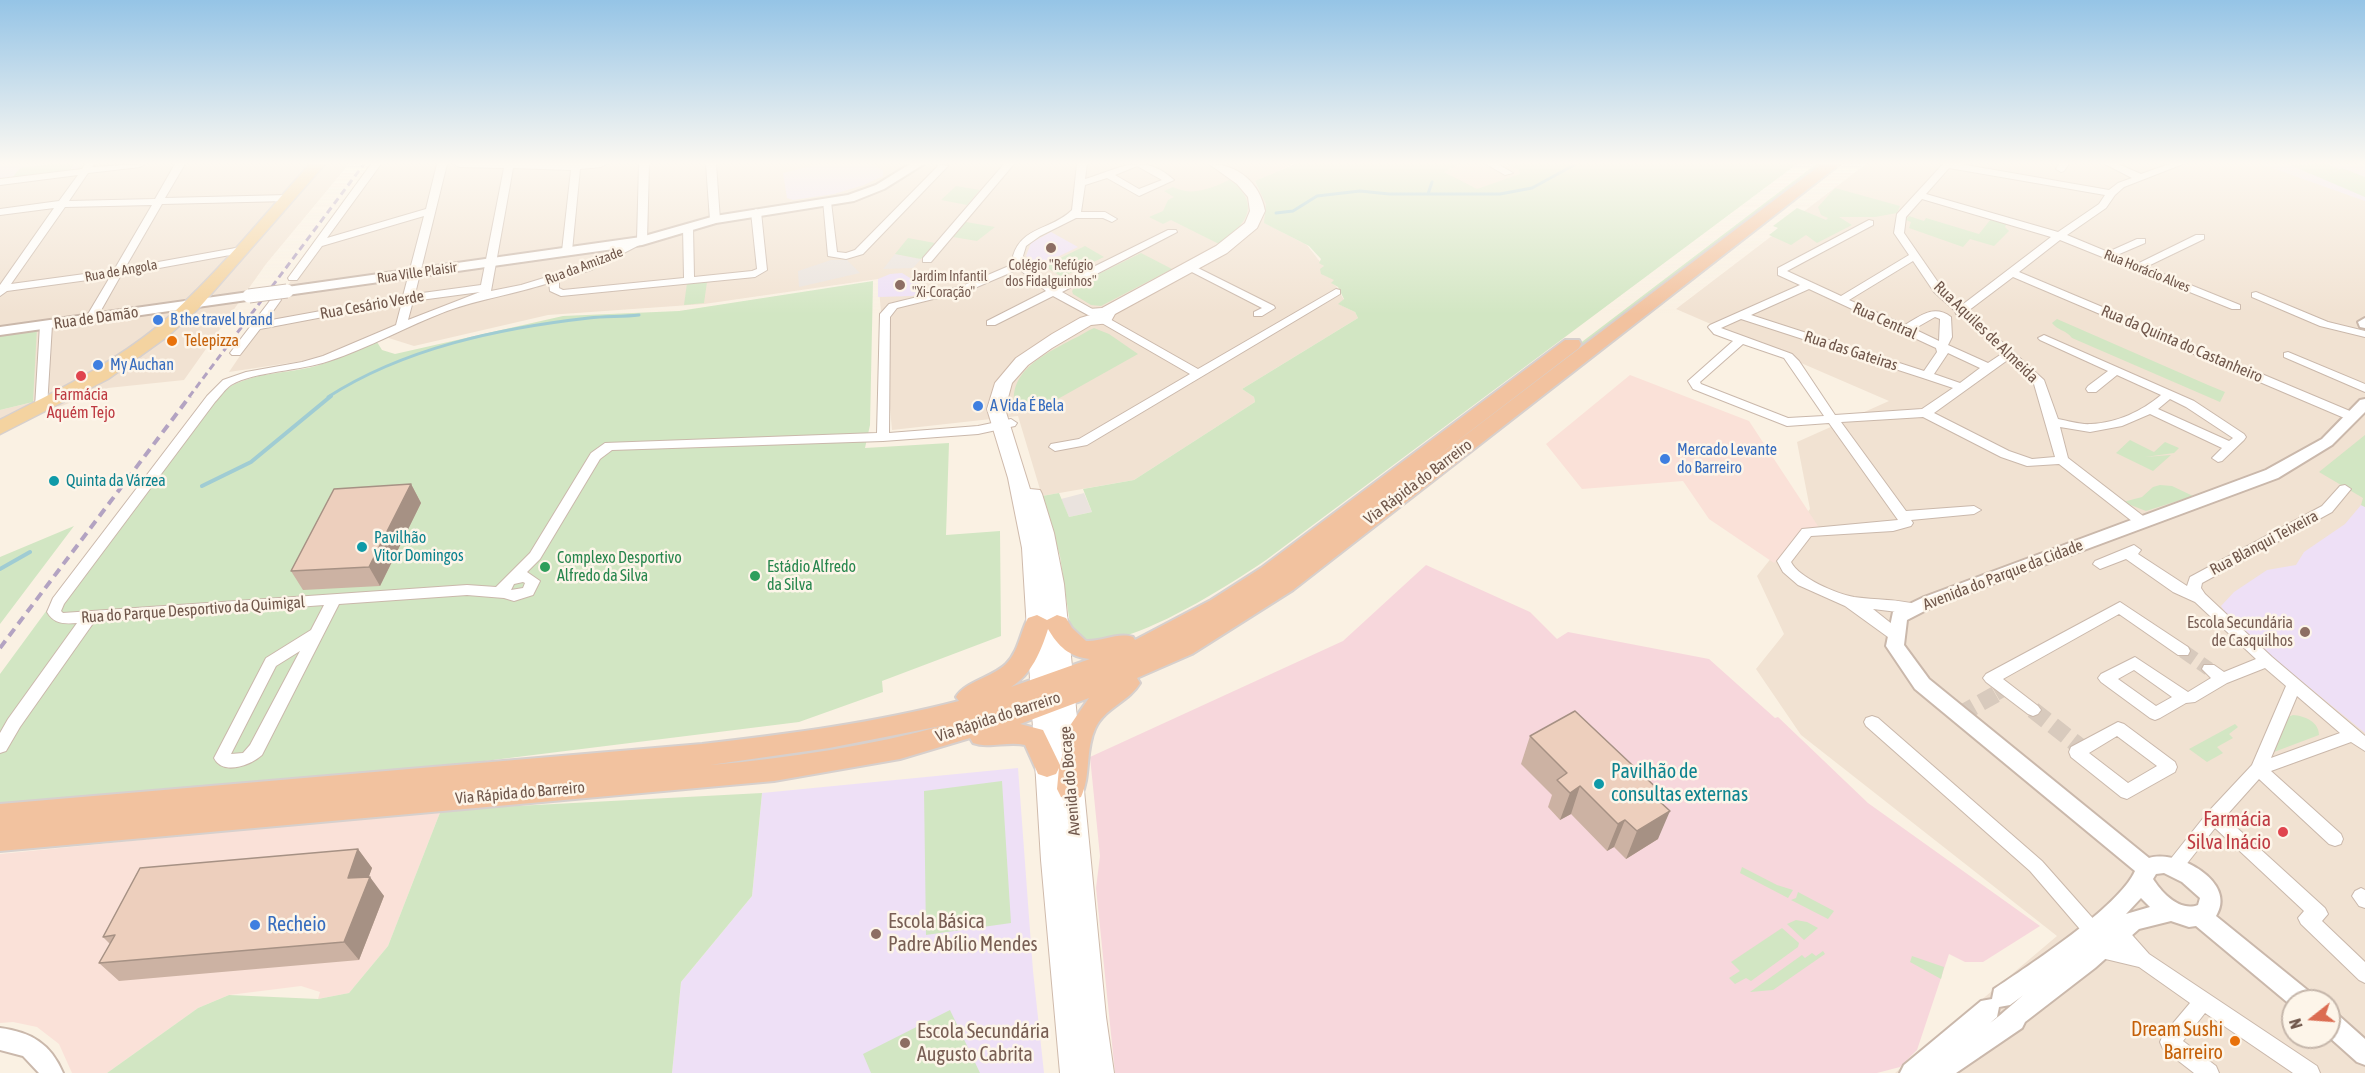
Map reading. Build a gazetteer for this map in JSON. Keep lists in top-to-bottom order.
{
  "streets": {
    "highway": ["Via Rápida do Barreiro"],
    "main road": ["Avenida do Bocage"],
    "street": [
      "Rua da Amizade",
      "Rua de Angola",
      "Rua Horácio Alves",
      "Rua Ville Plaisir",
      "Rua Cesário Verde",
      "Rua de Damão",
      "Rua Central",
      "Rua Aquiles de Almeida",
      "Rua da Quinta do Castanheiro",
      "Rua das Gateiras",
      "Rua Blanqui Teixeira",
      "Avenida do Parque da Cidade",
      "Rua do Parque Desportivo da Quimigal"
    ]
  },
  "crossings": [
    ["Rua da Amizade", "Rua Ville Plaisir"],
    ["Rua da Amizade", "Rua Cesário Verde"],
    ["Rua da Amizade", "Rua do Parque Desportivo da Quimigal"],
    ["Rua Ville Plaisir", "Rua de Damão"],
    ["Rua da Quinta do Castanheiro", "Avenida do Parque da Cidade"],
    ["Via Rápida do Barreiro", "Avenida do Bocage"]
  ],
  "places": [
    "Colégio \"Refúgio dos Fidalguinhos\"",
    "Jardim Infantil \"Xi-Coração\"",
    "B the travel brand",
    "Telepizza",
    "My Auchan",
    "Farmácia Aquém Tejo",
    "A Vida É Bela",
    "Mercado Levante do Barreiro",
    "Quinta da Várzea",
    "Pavilhão Vitor Domingos",
    "Complexo Desportivo Alfredo da Silva",
    "Estádio Alfredo da Silva",
    "Escola Secundária de Casquilhos",
    "Pavilhão de consultas externas",
    "Farmácia Silva Inácio",
    "Recheio",
    "Escola Básica Padre Abílio Mendes",
    "Dream Sushi Barreiro",
    "Escola Secundária Augusto Cabrita"
  ],
  "north": "left"
}
